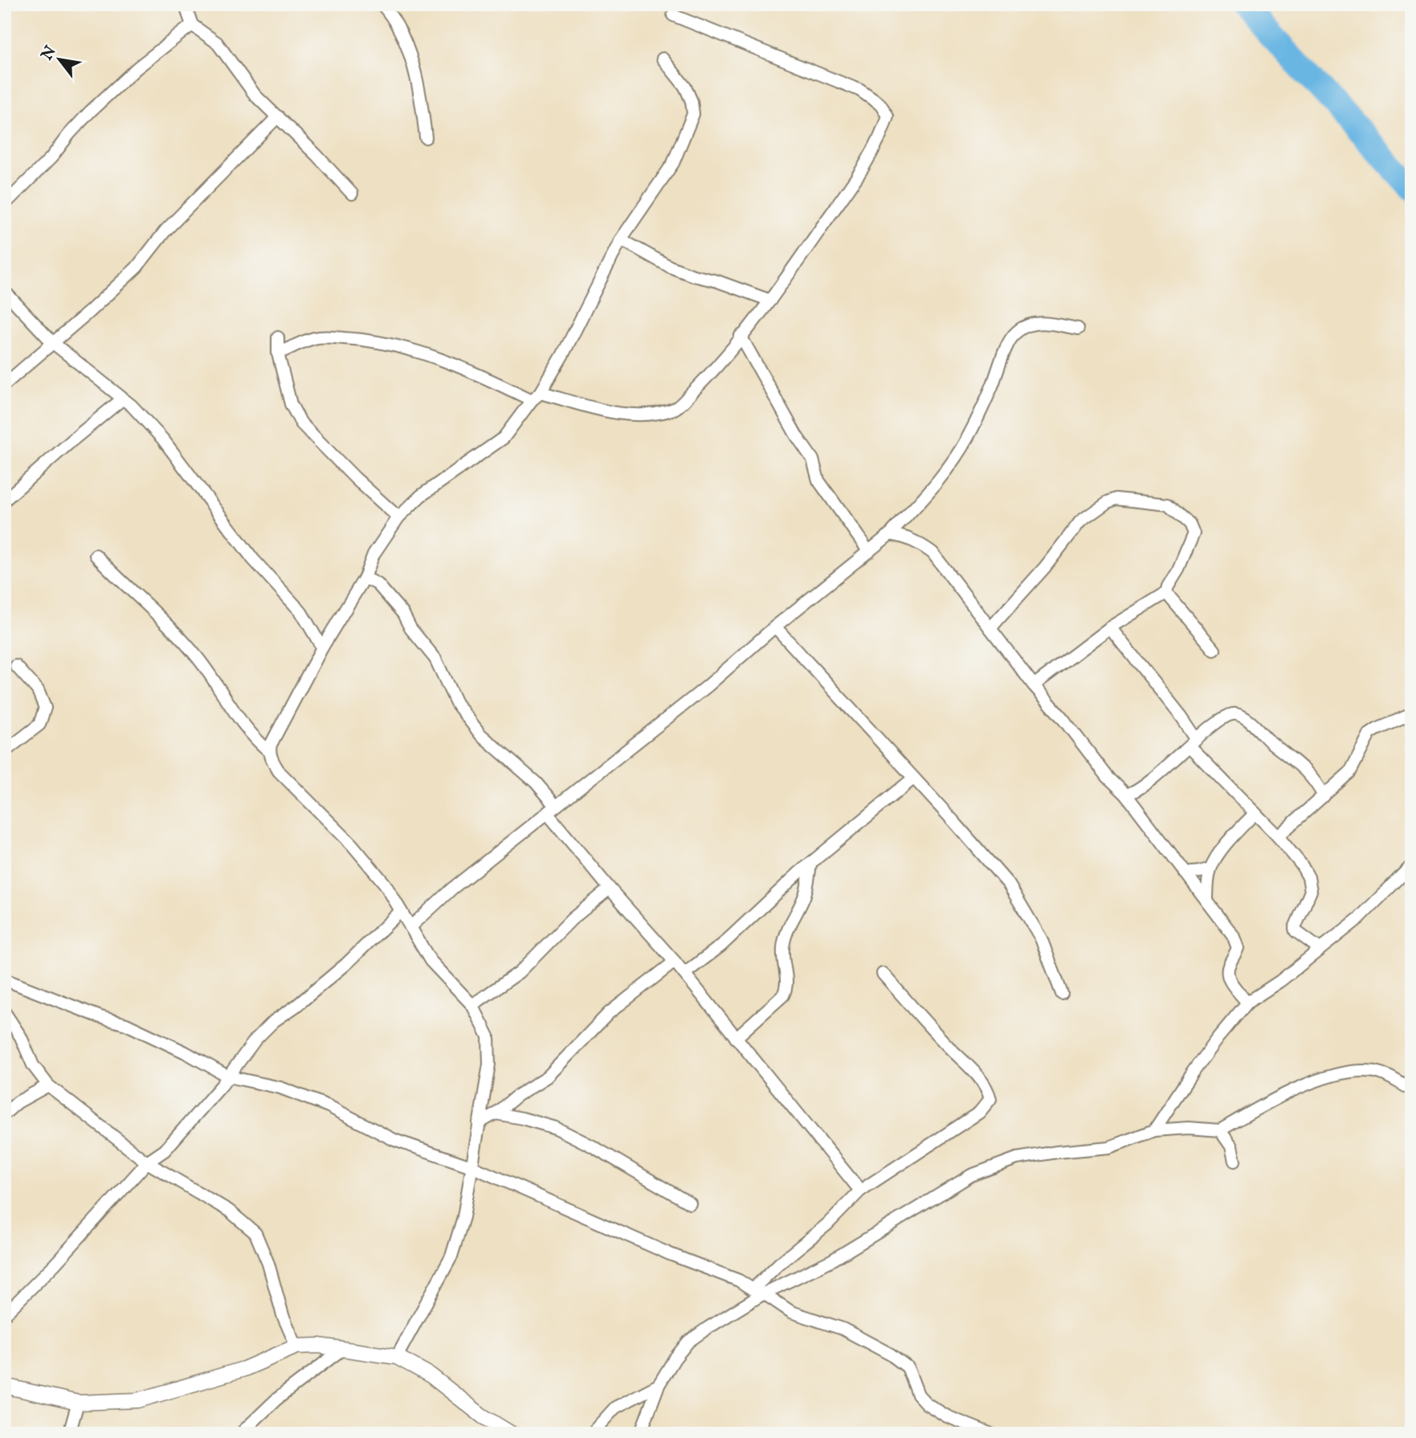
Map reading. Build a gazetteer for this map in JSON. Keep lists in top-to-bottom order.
{
  "north": "top left"
}
